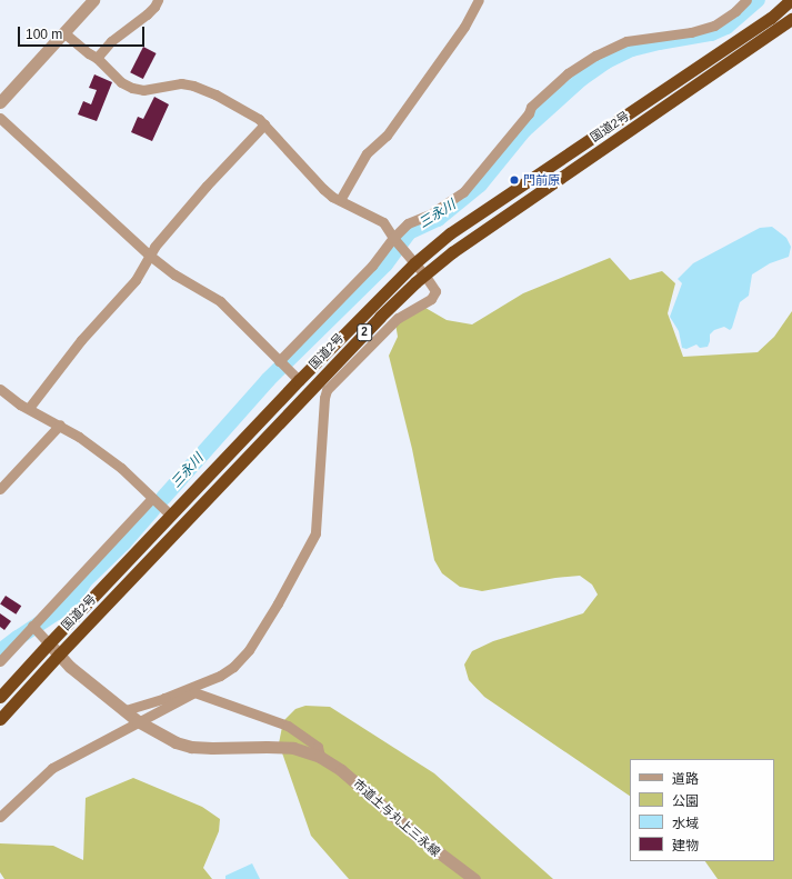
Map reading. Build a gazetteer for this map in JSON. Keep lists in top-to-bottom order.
{
  "streets": {
    "highway": ["国道2号", "2"],
    "street": ["市道土与丸上三永線"]
  },
  "crossings": [
    ["国道2号", "市道土与丸上三永線"]
  ],
  "water": ["三永川"],
  "places": ["門前原"],
  "legend": [
    "道路",
    "公園",
    "水域",
    "建物"
  ],
  "scale_bar": "100 m"
}
